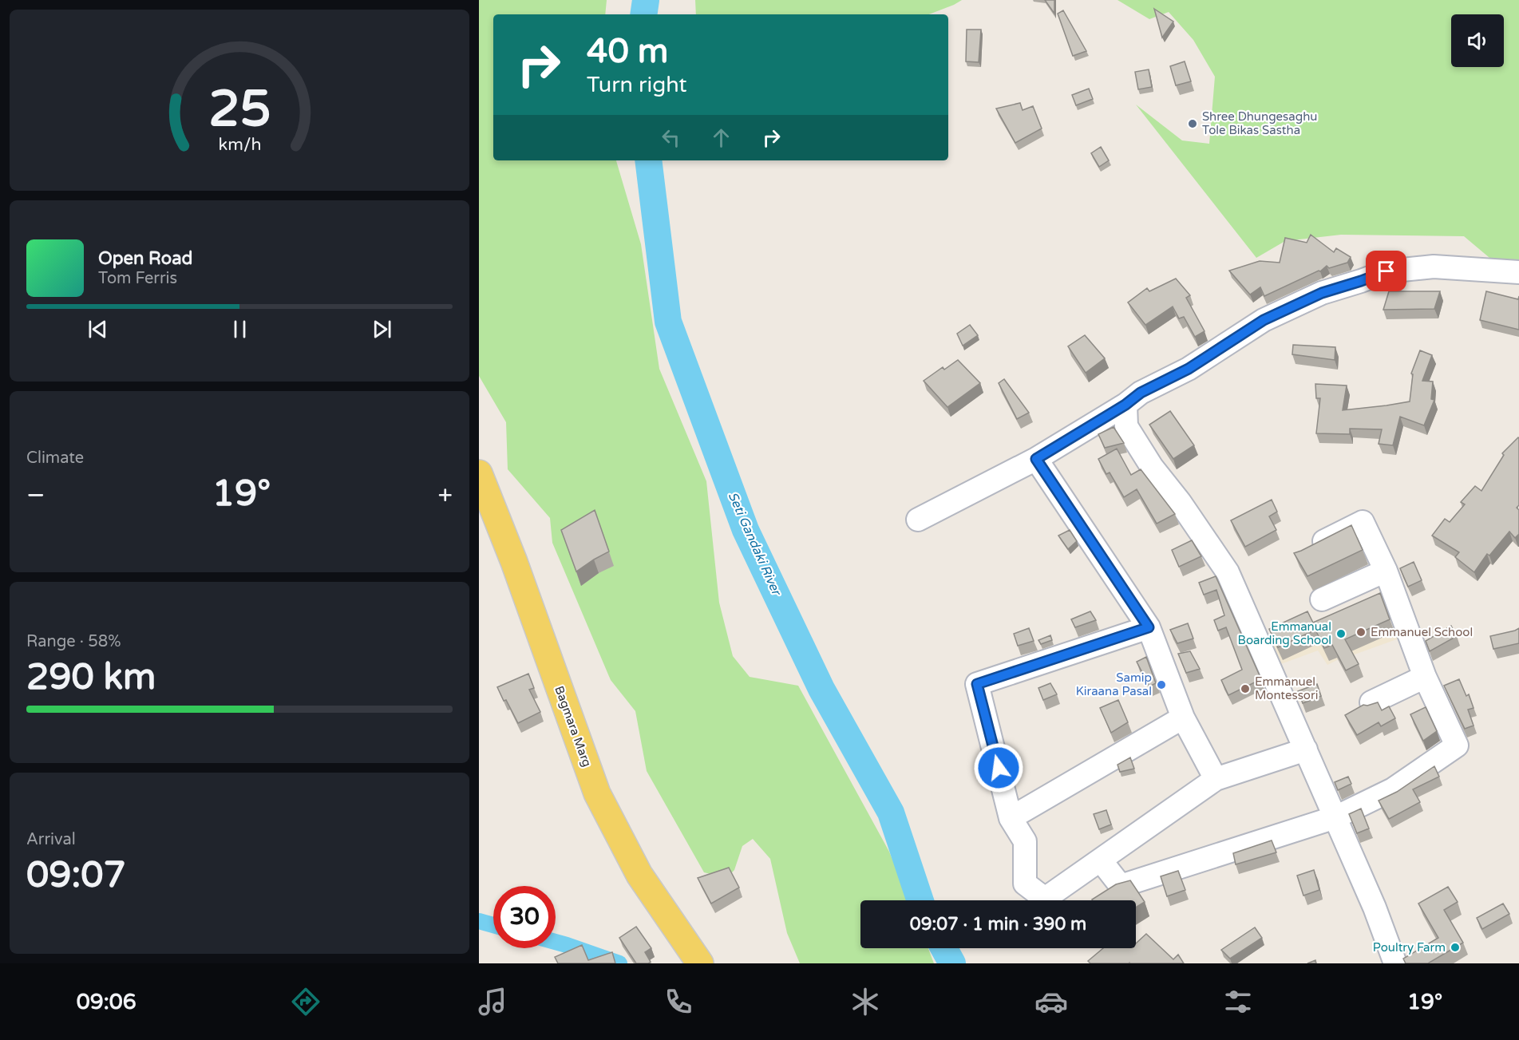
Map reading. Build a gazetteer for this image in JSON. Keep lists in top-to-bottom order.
{
  "streets": {
    "main road": ["Bagmara Marg"]
  },
  "water": ["Seti Gandaki River"],
  "places": [
    "Shree Dhungesaghu Tole Bikas Sastha",
    "Emmanuel School",
    "Emmanual Boarding School",
    "Samip Kiraana Pasal",
    "Emmanuel Montessori",
    "Poultry Farm"
  ],
  "page": {
    "turn": ["40 m", "Turn right"],
    "song": ["Open Road", "Tom Ferris"],
    "tile": [
      "Climate",
      ["Range · 58%", "290 km"],
      ["Arrival", "09:07"]
    ],
    "heat": ["−", "19°", "+"],
    "limit": "30",
    "trip": "09:07 · 1 min · 390 m",
    "tabs": ["09:06", "19°"],
    "gauge": ["25", "km/h"]
  }
}
